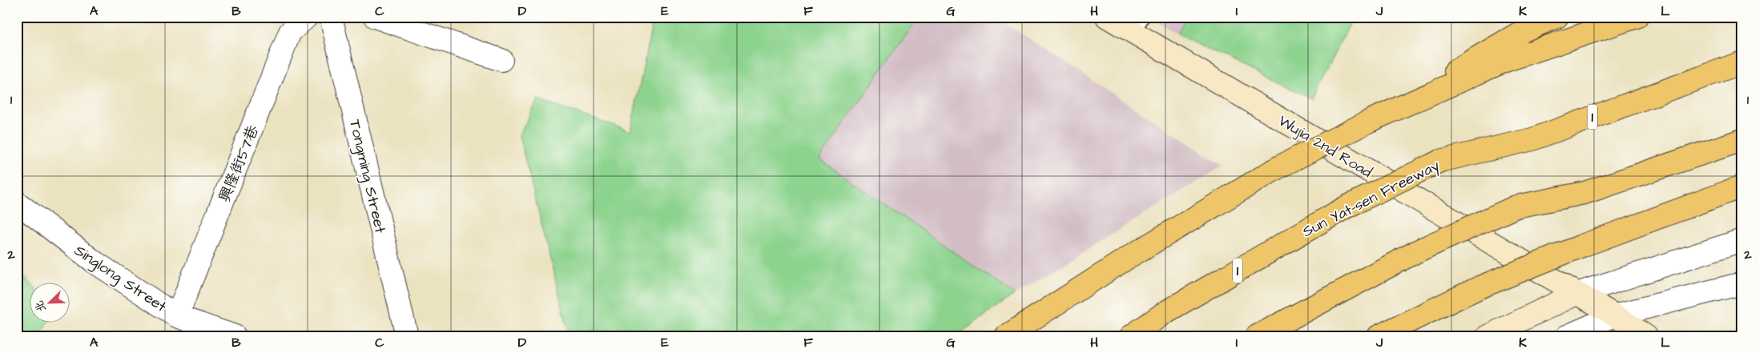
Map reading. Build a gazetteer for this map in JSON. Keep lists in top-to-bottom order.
{
  "streets": {
    "highway": ["1", "Sun Yat-sen Freeway"],
    "main road": ["Wujia 2nd Road"],
    "street": ["興隆街57巷", "Tongming Street", "Singlong Street"]
  },
  "crossings": [
    ["興隆街57巷", "Singlong Street"]
  ],
  "north": "bottom left",
  "grid": {
    "columns": [
      "A",
      "B",
      "C",
      "D",
      "E",
      "F",
      "G",
      "H",
      "I",
      "J",
      "K",
      "L"
    ],
    "rows": ["1", "2"]
  }
}
